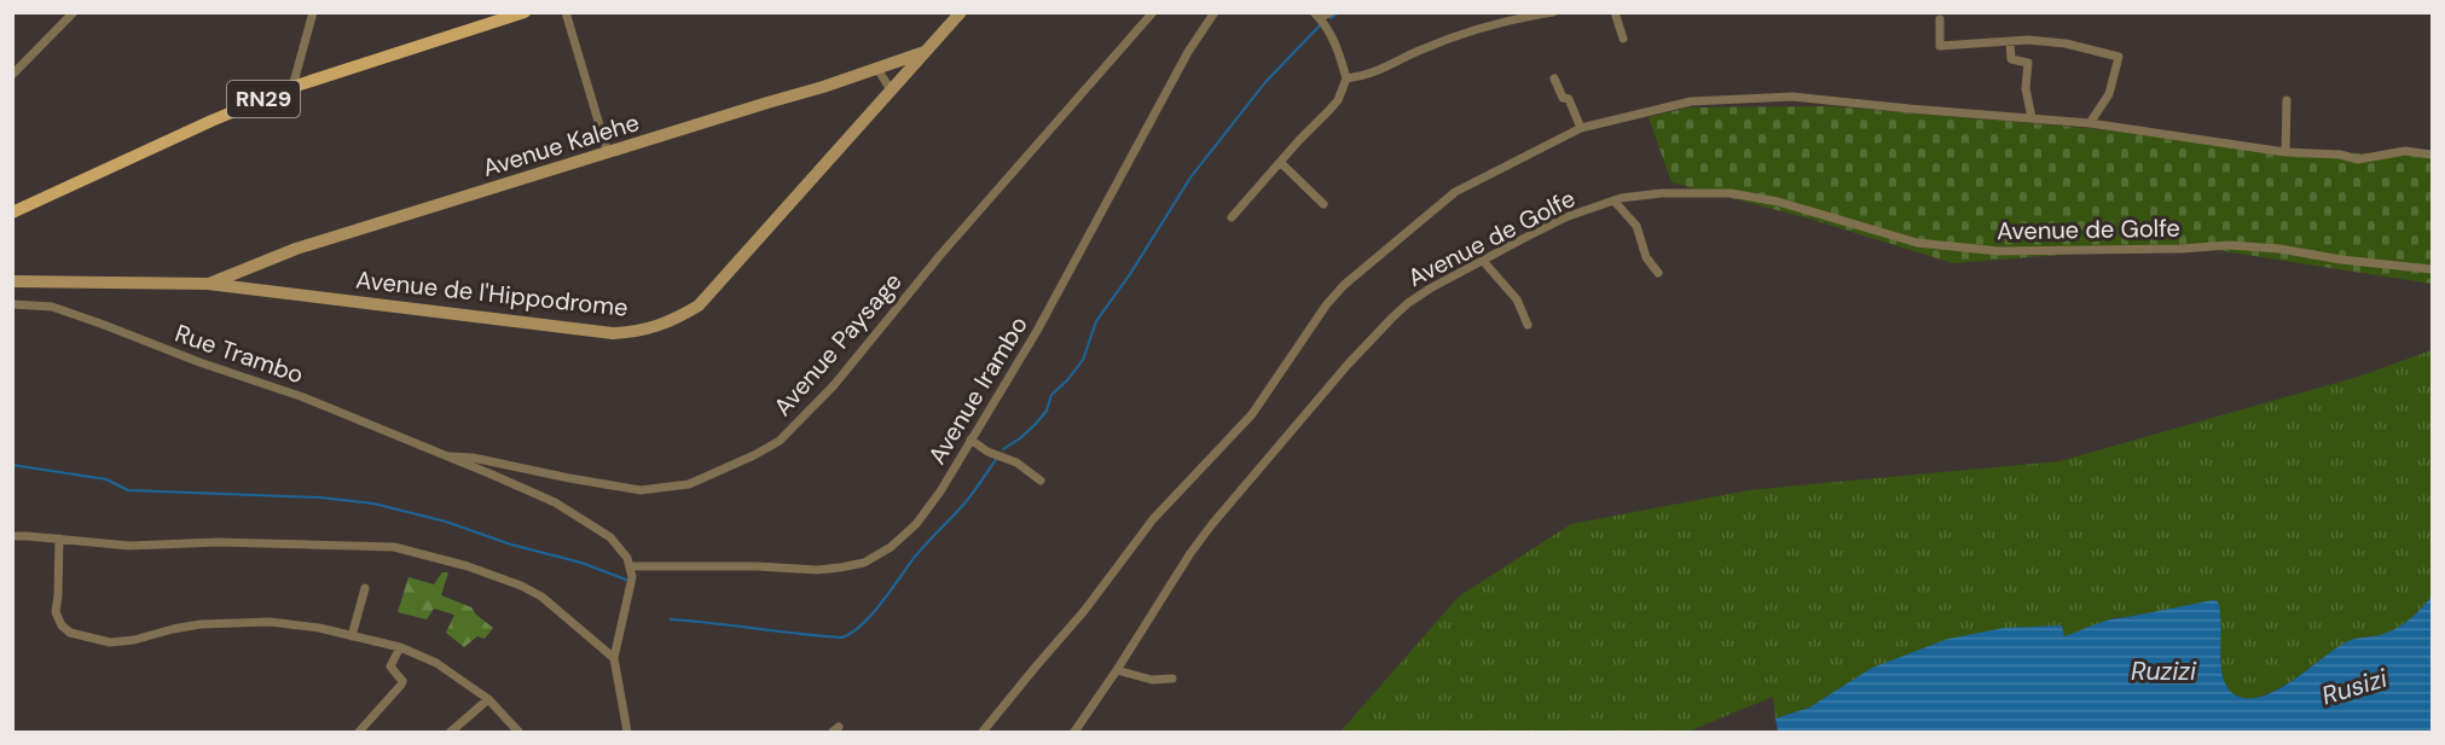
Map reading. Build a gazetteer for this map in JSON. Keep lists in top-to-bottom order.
{
  "streets": {
    "main road": ["RN29"],
    "street": [
      "Avenue Kalehe",
      "Avenue de Golfe",
      "Avenue de l'Hippodrome",
      "Avenue Paysage",
      "Rue Trambo",
      "Avenue Irambo"
    ]
  },
  "crossings": [
    ["Avenue Kalehe", "Avenue de l'Hippodrome"],
    ["Avenue Paysage", "Rue Trambo"],
    ["Rue Trambo", "Avenue Irambo"]
  ],
  "water": ["Ruzizi", "Rusizi"]
}
